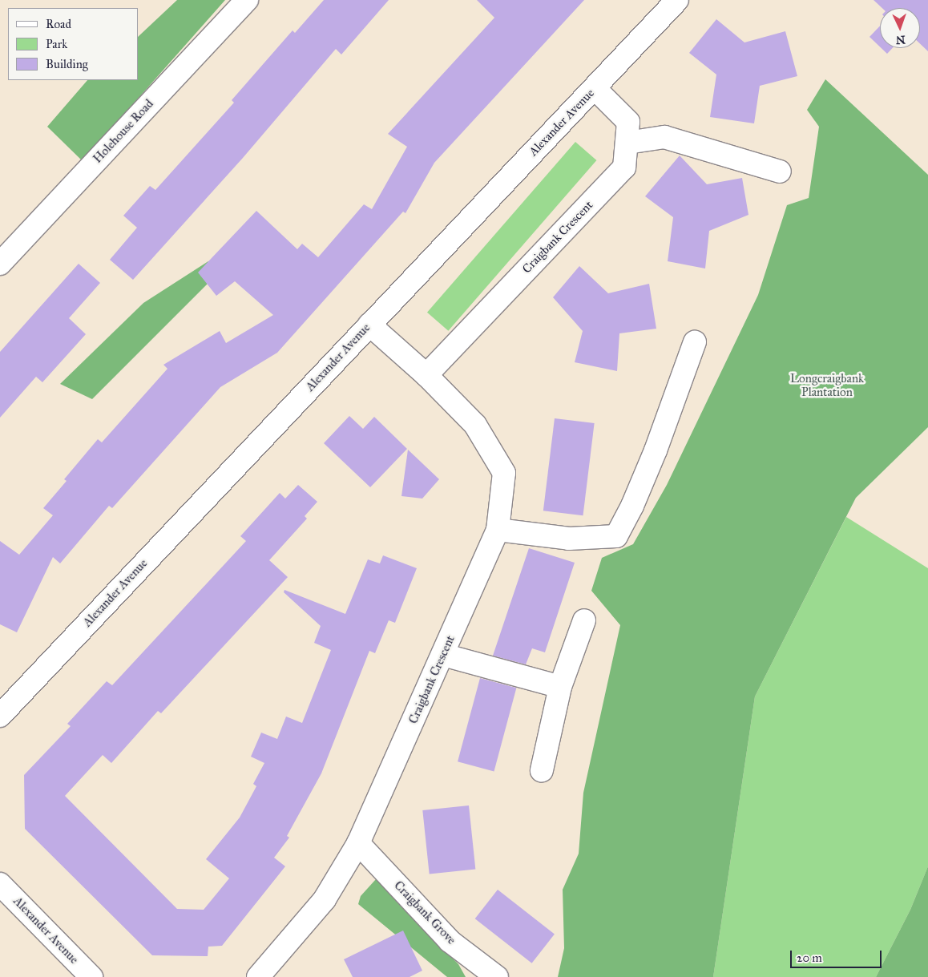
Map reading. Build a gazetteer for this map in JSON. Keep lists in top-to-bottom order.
{
  "streets": {
    "street": [
      "Alexander Avenue",
      "Holehouse Road",
      "Craigbank Crescent",
      "Craigbank Grove"
    ]
  },
  "crossings": [
    ["Alexander Avenue", "Craigbank Crescent"],
    ["Craigbank Crescent", "Craigbank Grove"]
  ],
  "parks": ["Longcraigbank Plantation"],
  "legend": ["Road", "Park", "Building"],
  "scale_bar": "20 m",
  "north": "bottom"
}
